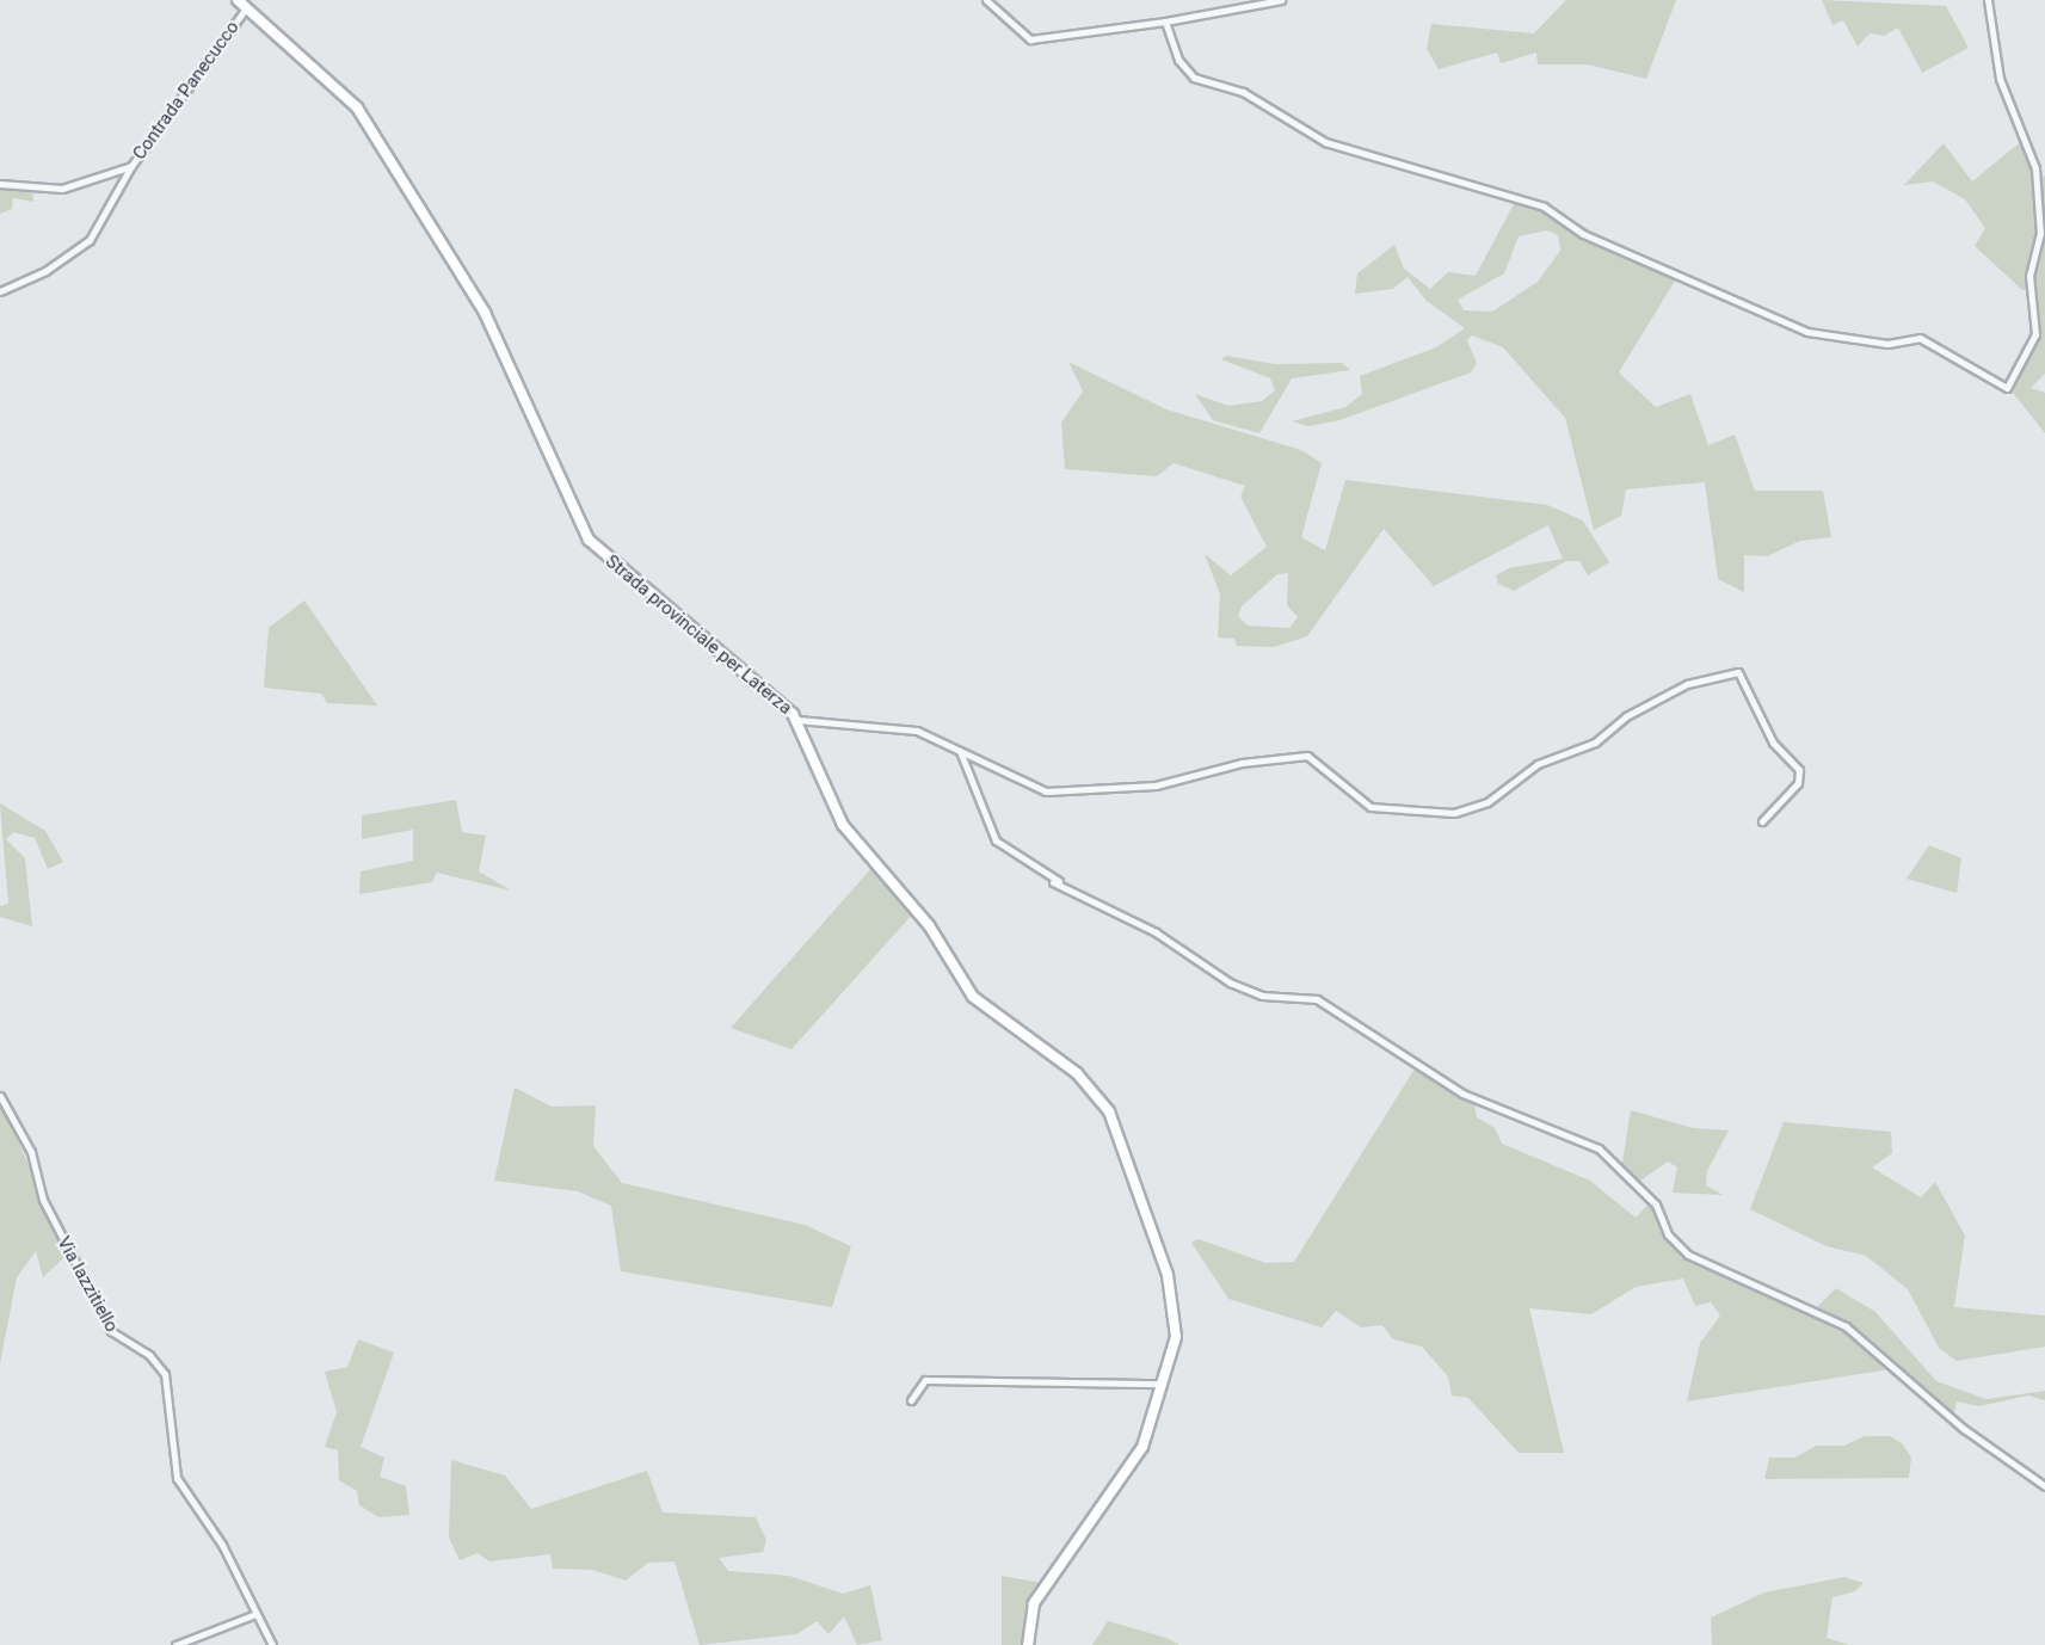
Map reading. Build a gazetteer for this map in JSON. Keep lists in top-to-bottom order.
{
  "streets": {
    "main road": ["Strada provinciale per Laterza"],
    "street": ["Contrada Panecucco", "Via Iazzitiello"]
  },
  "crossings": [
    ["Contrada Panecucco", "Strada provinciale per Laterza"]
  ]
}
